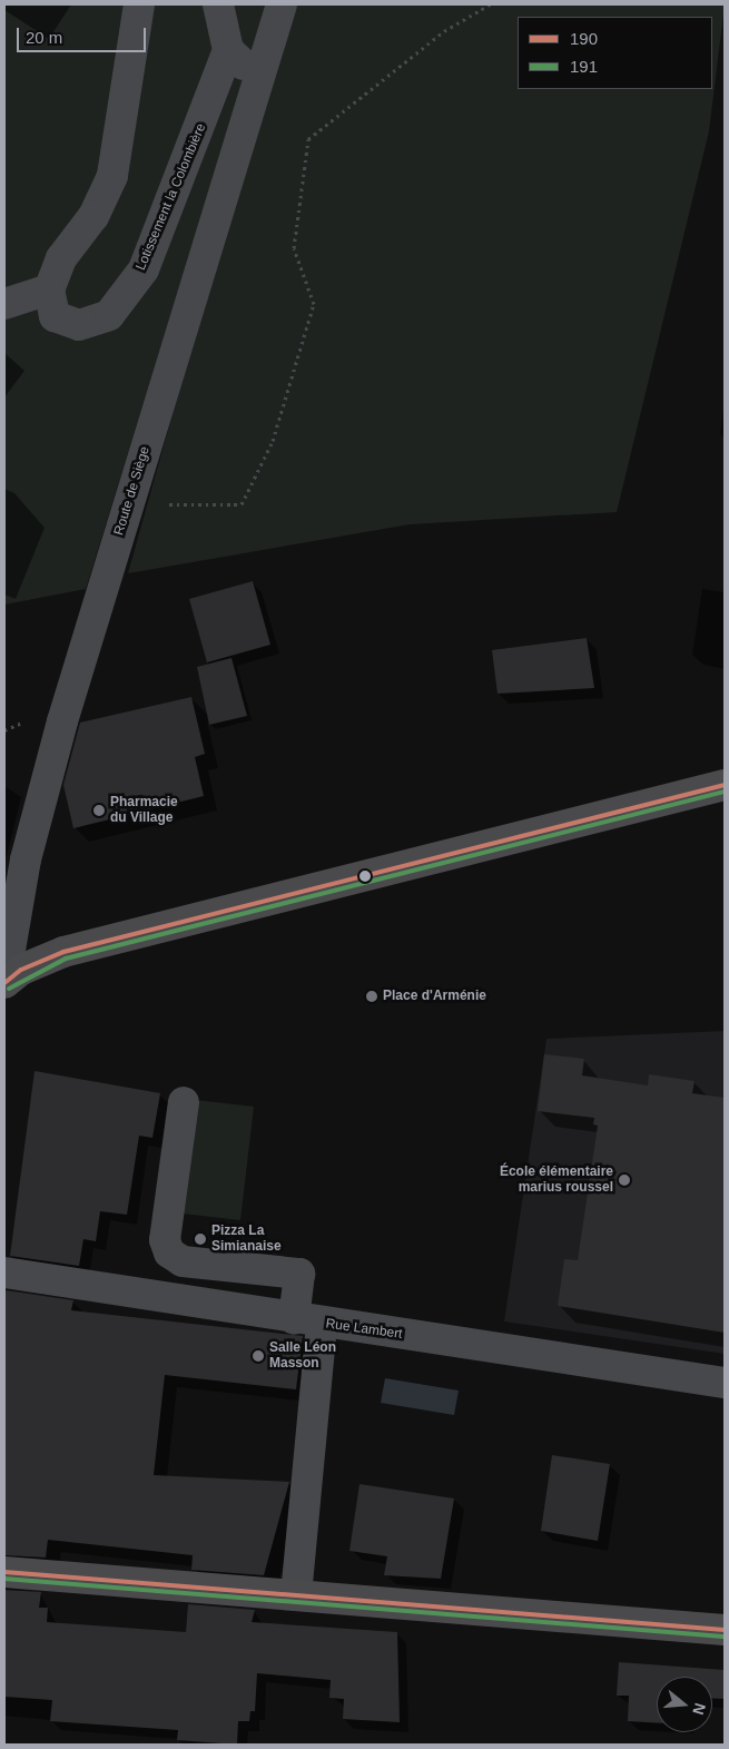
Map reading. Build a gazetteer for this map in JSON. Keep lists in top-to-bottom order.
{
  "streets": {
    "street": ["Lotissement la Colombière", "Route de Siège", "Rue Lambert"]
  },
  "places": [
    "Pharmacie du Village",
    "Place d'Arménie",
    "École élémentaire marius roussel",
    "Pizza La Simianaise",
    "Salle Léon Masson"
  ],
  "lines": ["transit line 190", "transit line 191"],
  "legend": ["190", "191"],
  "scale_bar": "20 m",
  "north": "right"
}
